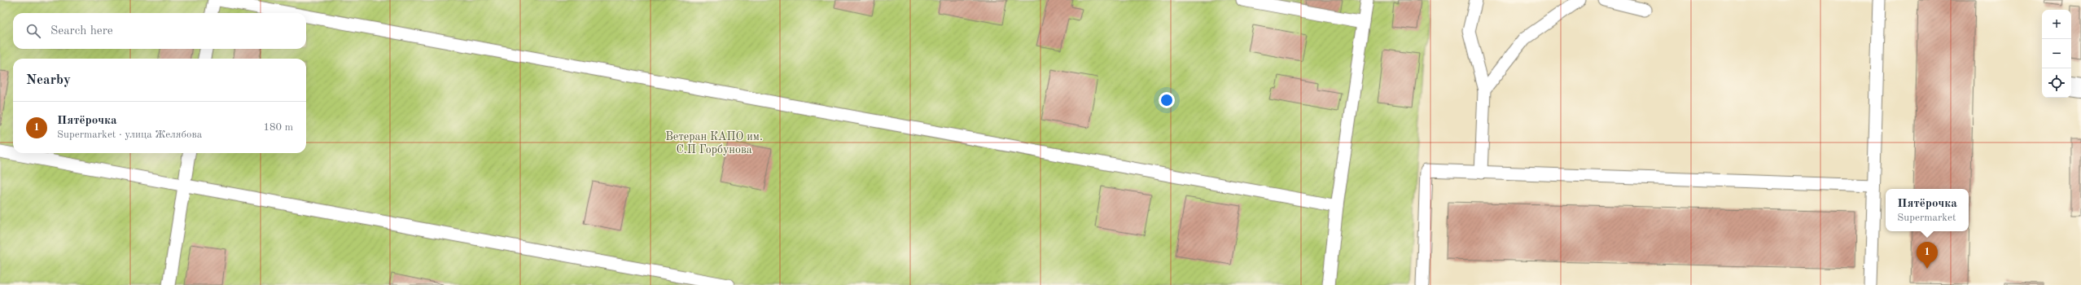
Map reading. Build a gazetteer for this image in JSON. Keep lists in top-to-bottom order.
{
  "parks": ["Ветеран КАПО им. С.П Горбунова"],
  "page": {
    "map_buttons": ["+", "−"],
    "search": "Search here",
    "heading": "Nearby",
    "list": [
      {
        "mark": "1",
        "name": "Пятёрочка",
        "note": "Supermarket · улица Желябова",
        "value": "180 m"
      }
    ],
    "popup": ["Пятёрочка", "Supermarket"],
    "pins": "1"
  }
}
